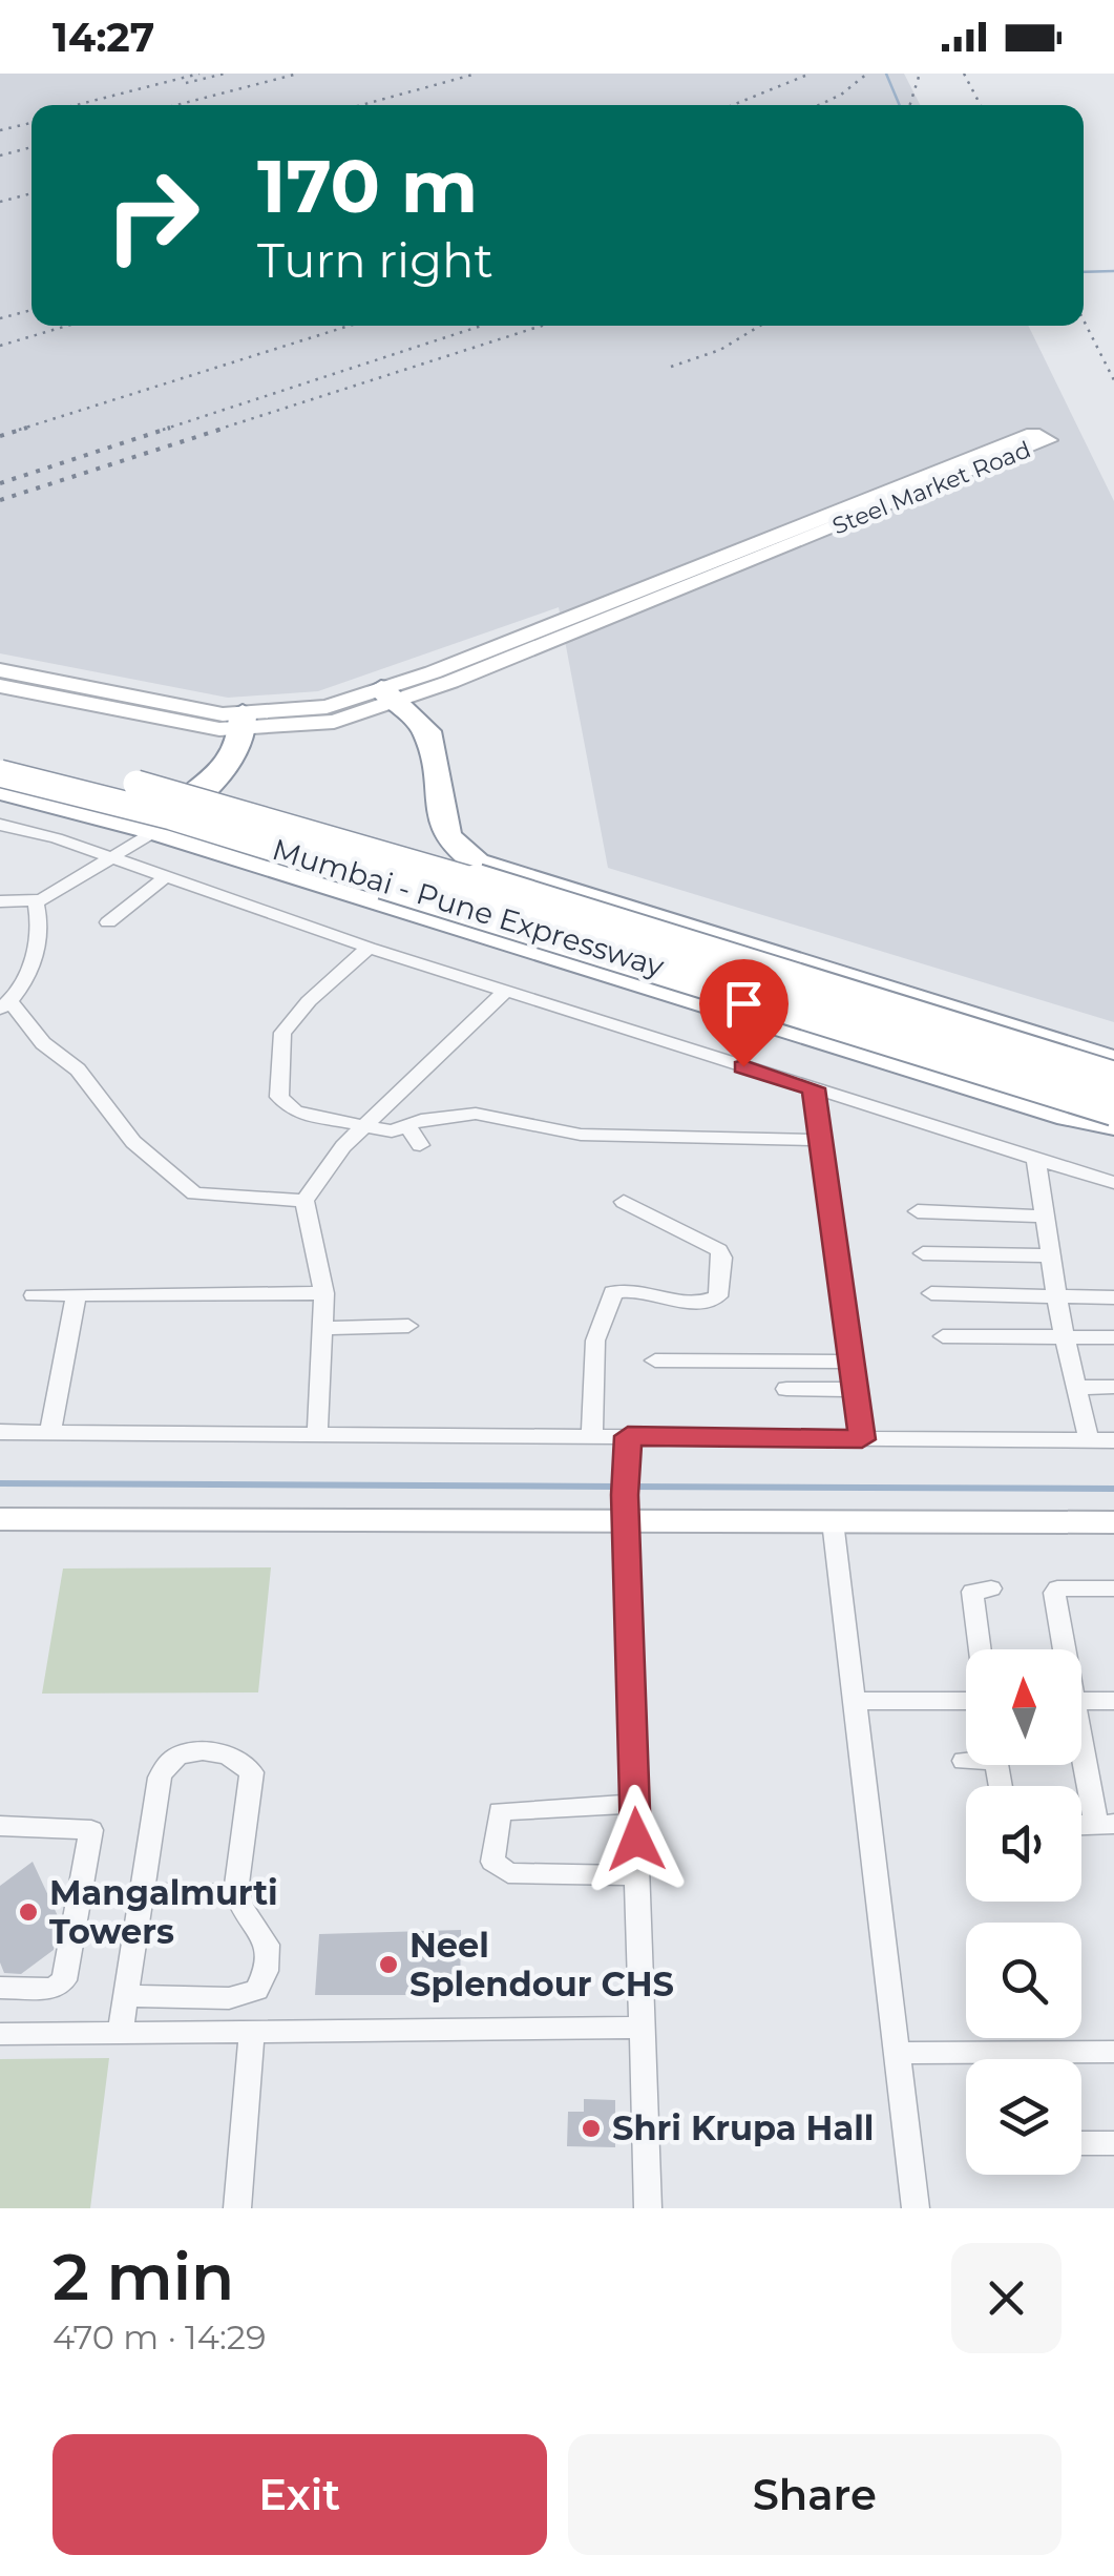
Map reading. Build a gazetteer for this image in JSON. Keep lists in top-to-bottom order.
{
  "streets": {
    "highway": ["Mumbai - Pune Expressway"],
    "street": ["Steel Market Road"]
  },
  "places": ["Mangalmurti Towers", "Neel Splendour CHS", "Shri Krupa Hall"],
  "north": "top",
  "page": {
    "status": "14:27",
    "turn": ["170 m", "Turn right"],
    "heading": ["2 min", "470 m · 14:29"],
    "buttons": ["Exit", "Share"]
  }
}
